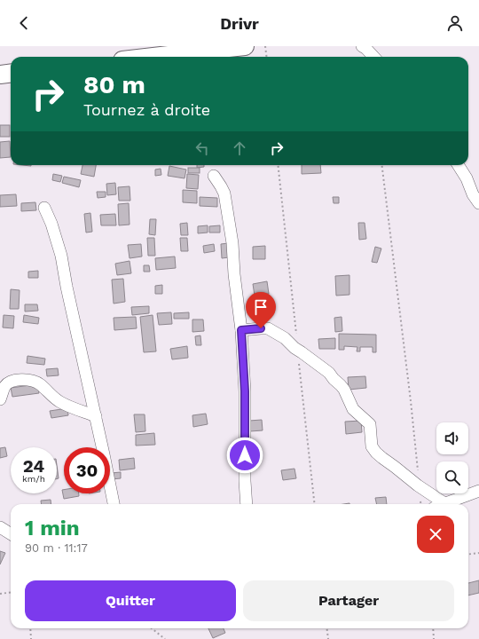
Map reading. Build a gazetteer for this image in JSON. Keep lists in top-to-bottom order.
{
  "page": {
    "header": "Drivr",
    "turn": ["80 m", "Tournez à droite"],
    "speed": "24 km/h",
    "limit": "30",
    "heading": ["1 min", "90 m · 11:17"],
    "buttons": ["Quitter", "Partager"]
  }
}
